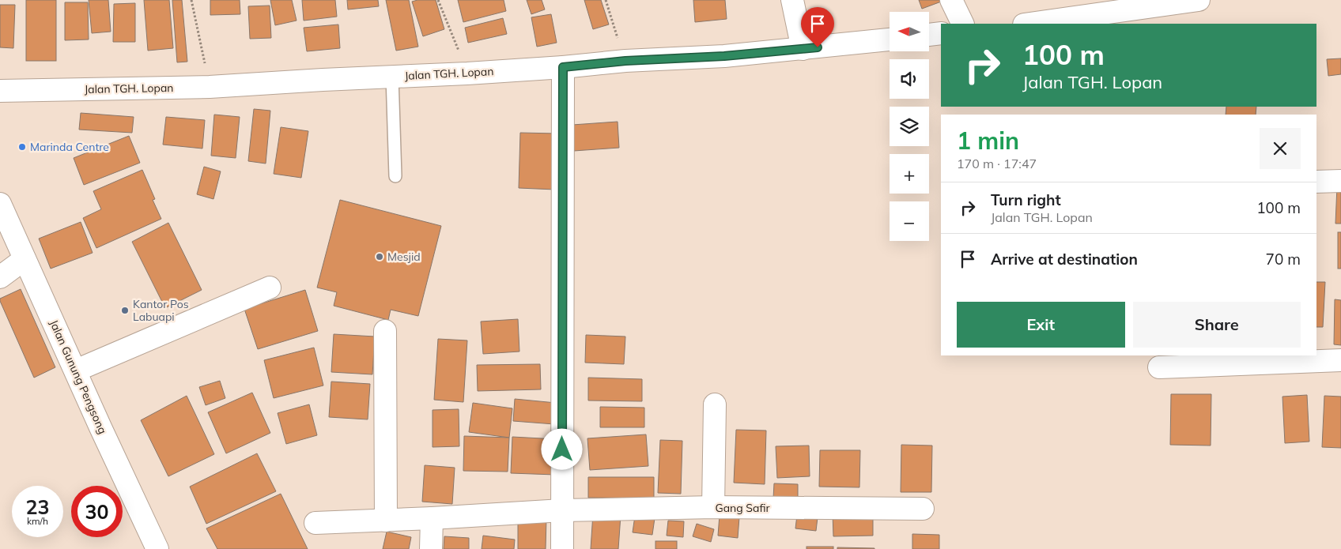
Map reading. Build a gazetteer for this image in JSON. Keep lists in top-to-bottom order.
{
  "streets": {
    "main road": ["Jalan TGH. Lopan", "Jalan Gunung Pengsong", "Gang Safir"]
  },
  "places": ["Marinda Centre", "Mesjid", "Kantor Pos Labuapi"],
  "north": "left",
  "page": {
    "map_buttons": ["+", "−"],
    "turn": ["100 m", "Jalan TGH. Lopan"],
    "heading": ["1 min", "170 m · 17:47"],
    "list": [
      {
        "name": "Turn right",
        "note": "Jalan TGH. Lopan",
        "value": "100 m"
      },
      {
        "name": "Arrive at destination",
        "value": "70 m"
      }
    ],
    "buttons": ["Exit", "Share"],
    "speed": "23 km/h",
    "limit": "30"
  }
}
